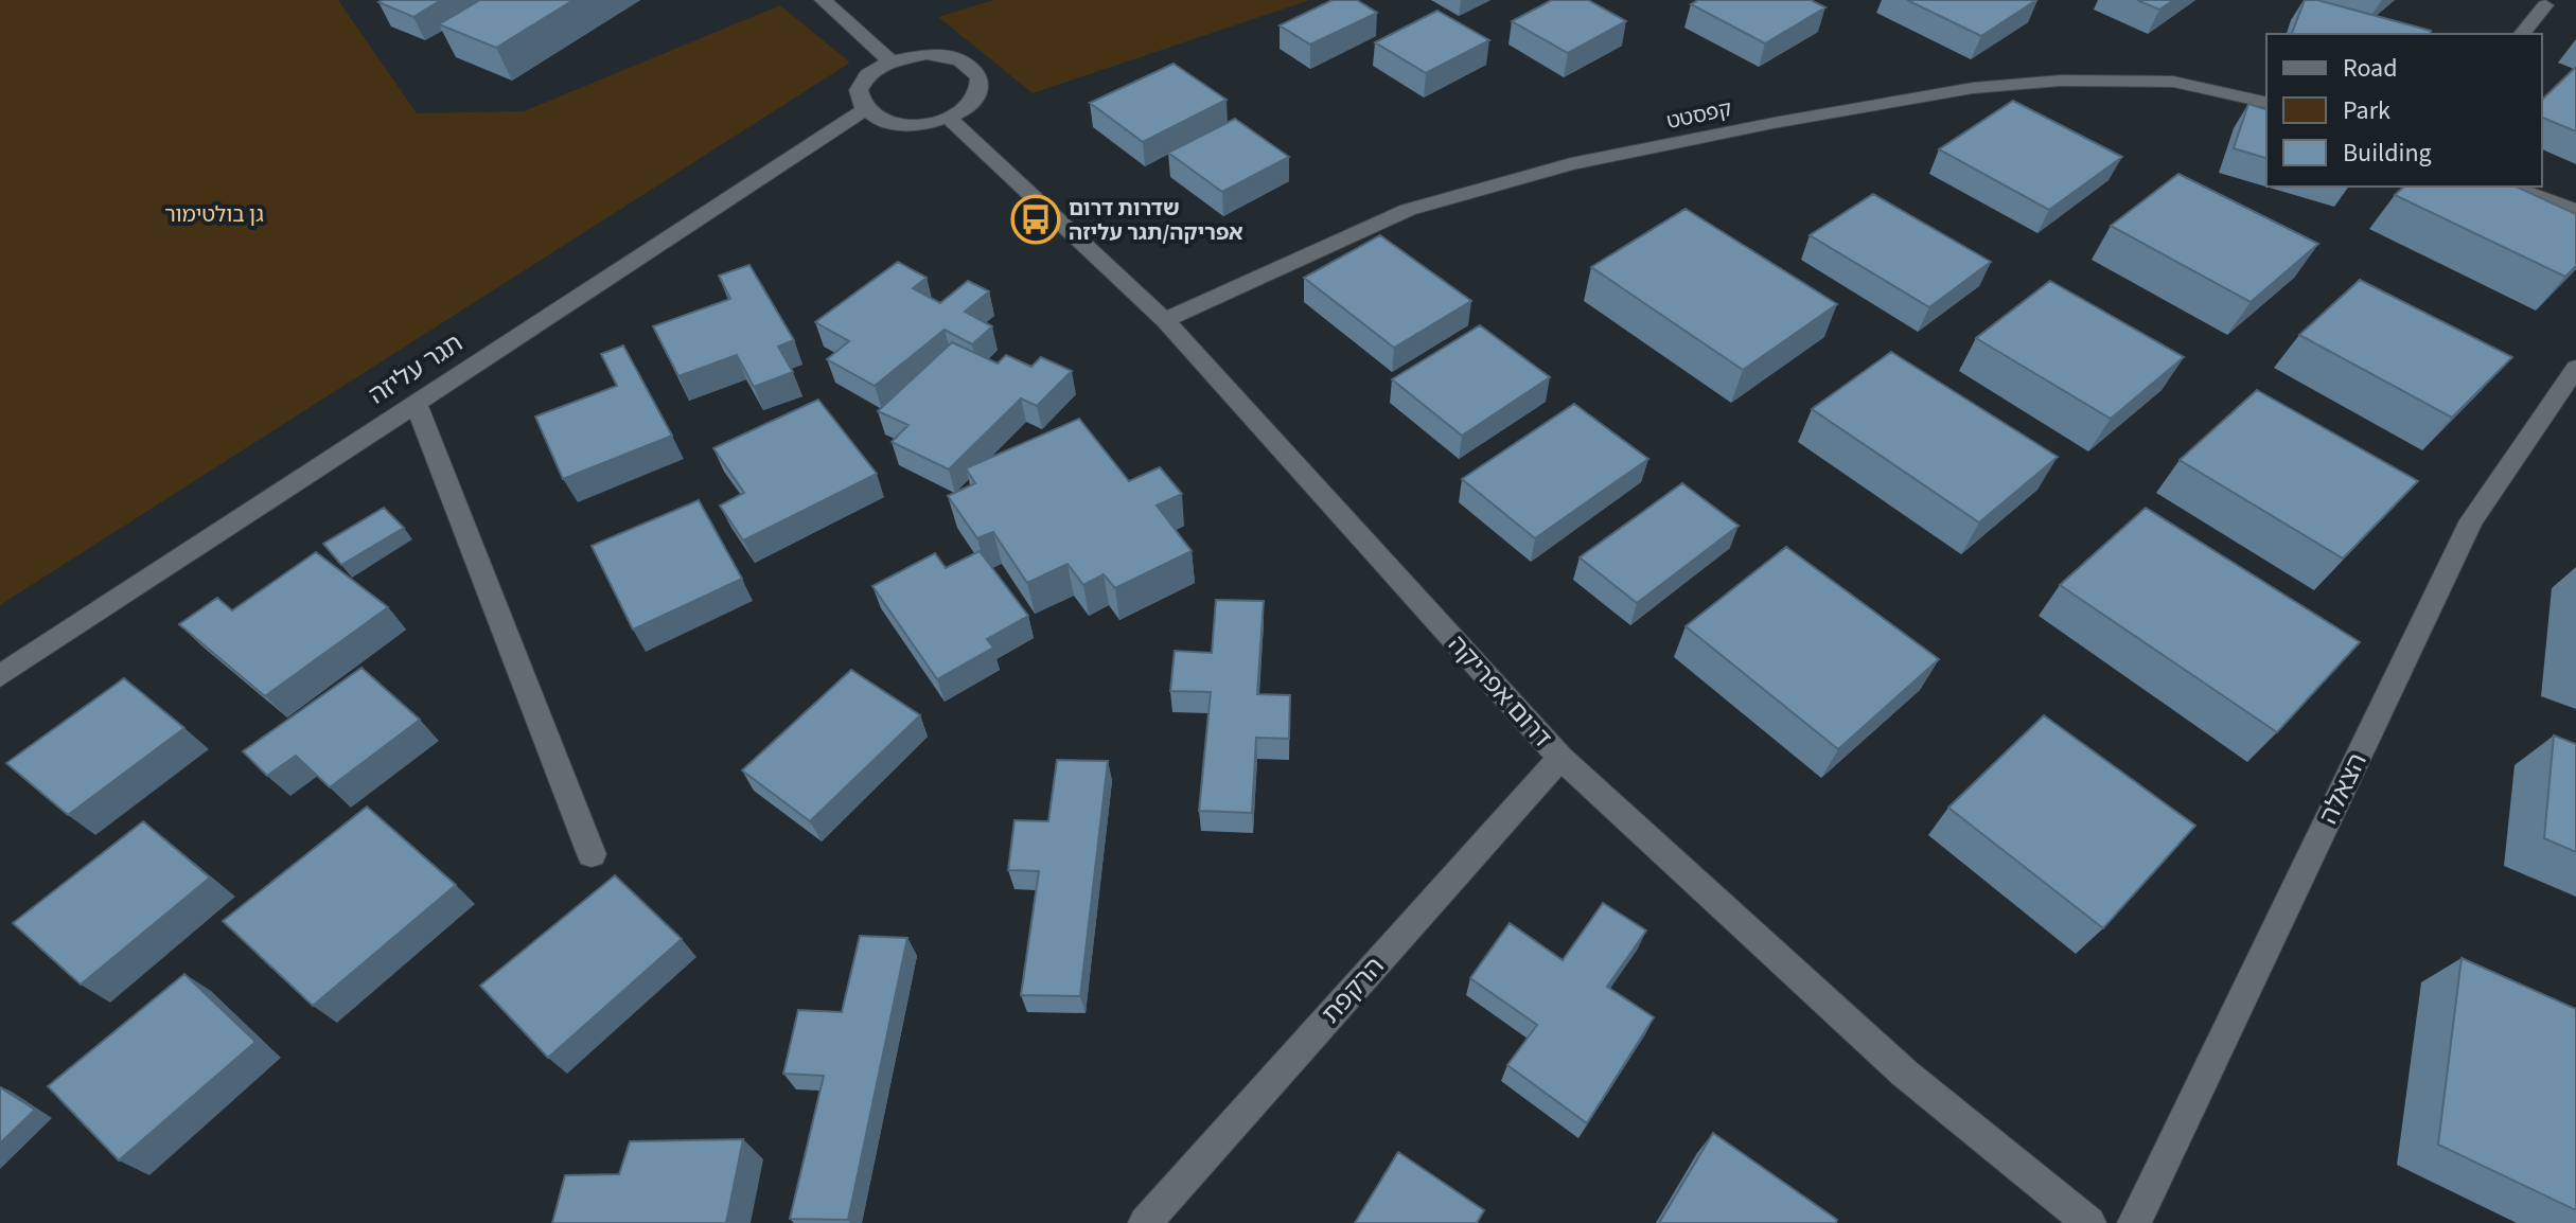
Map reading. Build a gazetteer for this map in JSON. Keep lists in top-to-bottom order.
{
  "streets": {
    "street": [
      "קפסטט",
      "תגר עליזה",
      "דרום אפריקה",
      "הצאלה",
      "הרקפת"
    ]
  },
  "crossings": [
    ["קפסטט", "דרום אפריקה"],
    ["תגר עליזה", "דרום אפריקה"],
    ["דרום אפריקה", "הרקפת"]
  ],
  "parks": ["גן בולטימור"],
  "places": {
    "bus stop": ["שדרות דרום אפריקה/תגר עליזה"]
  },
  "legend": ["Road", "Park", "Building"]
}
